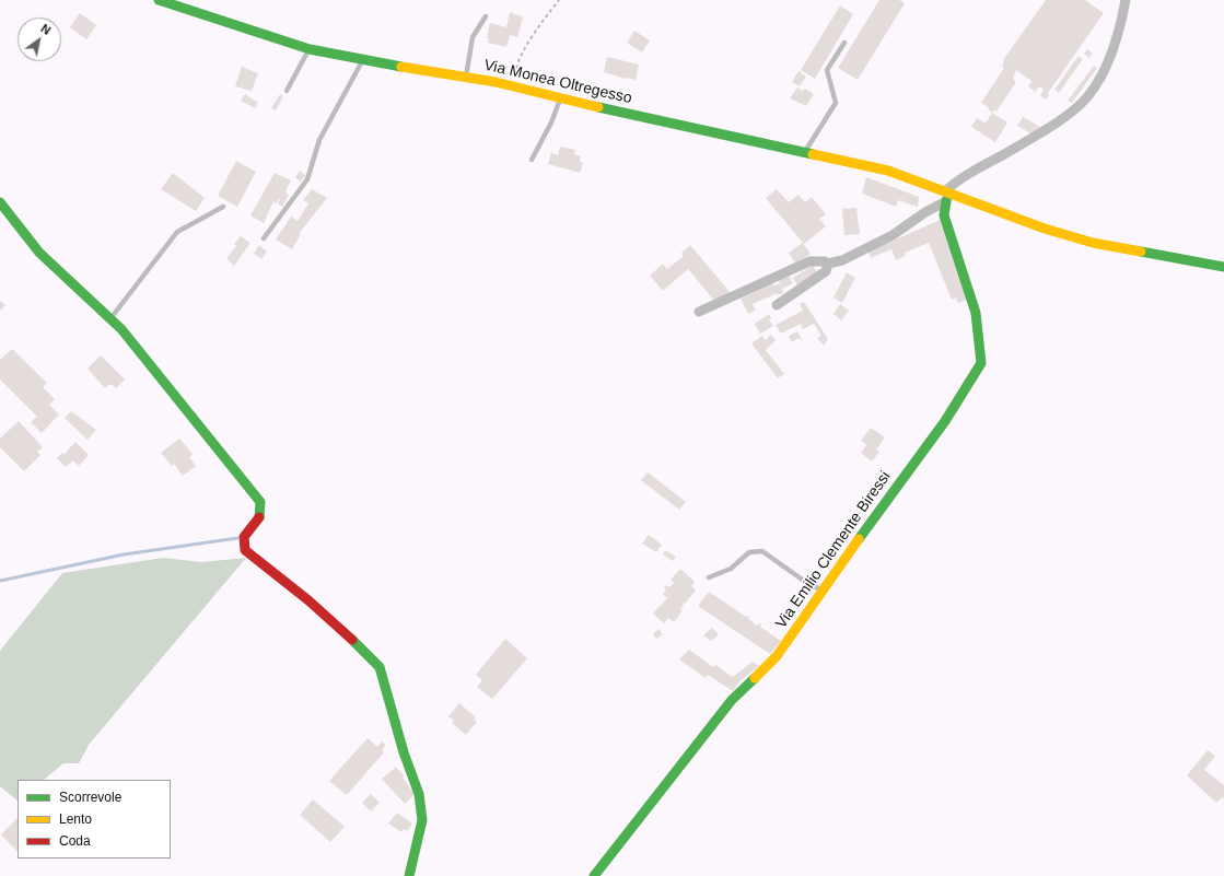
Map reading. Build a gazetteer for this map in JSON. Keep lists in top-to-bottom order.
{
  "streets": {
    "street": ["Via Monea Oltregesso", "Via Emilio Clemente Biressi"]
  },
  "crossings": [
    ["Via Monea Oltregesso", "Via Emilio Clemente Biressi"]
  ],
  "legend": ["Scorrevole", "Lento", "Coda"],
  "north": "top right"
}
